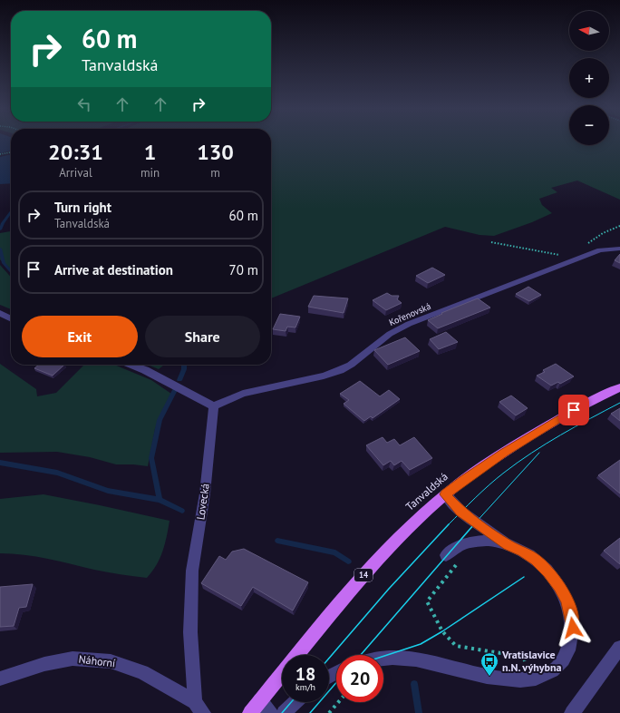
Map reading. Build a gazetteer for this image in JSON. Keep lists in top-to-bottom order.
{
  "streets": {
    "main road": ["Tanvaldská", "14"],
    "street": ["Kořenovská", "Lovecká", "Náhorní"]
  },
  "crossings": [
    ["Kořenovská", "Lovecká"],
    ["Lovecká", "Náhorní"]
  ],
  "places": {
    "bus stop": ["Vratislavice n.N. výhybna"]
  },
  "north": "left",
  "page": {
    "map_buttons": ["+", "−"],
    "turn": ["60 m", "Tanvaldská"],
    "eta": [
      "20:31",
      "Arrival",
      "1",
      "min",
      "130",
      "m"
    ],
    "list": [
      {
        "name": "Turn right",
        "note": "Tanvaldská",
        "value": "60 m"
      },
      {
        "name": "Arrive at destination",
        "value": "70 m"
      }
    ],
    "buttons": ["Exit", "Share"],
    "speed": "18 km/h",
    "limit": "20"
  }
}
